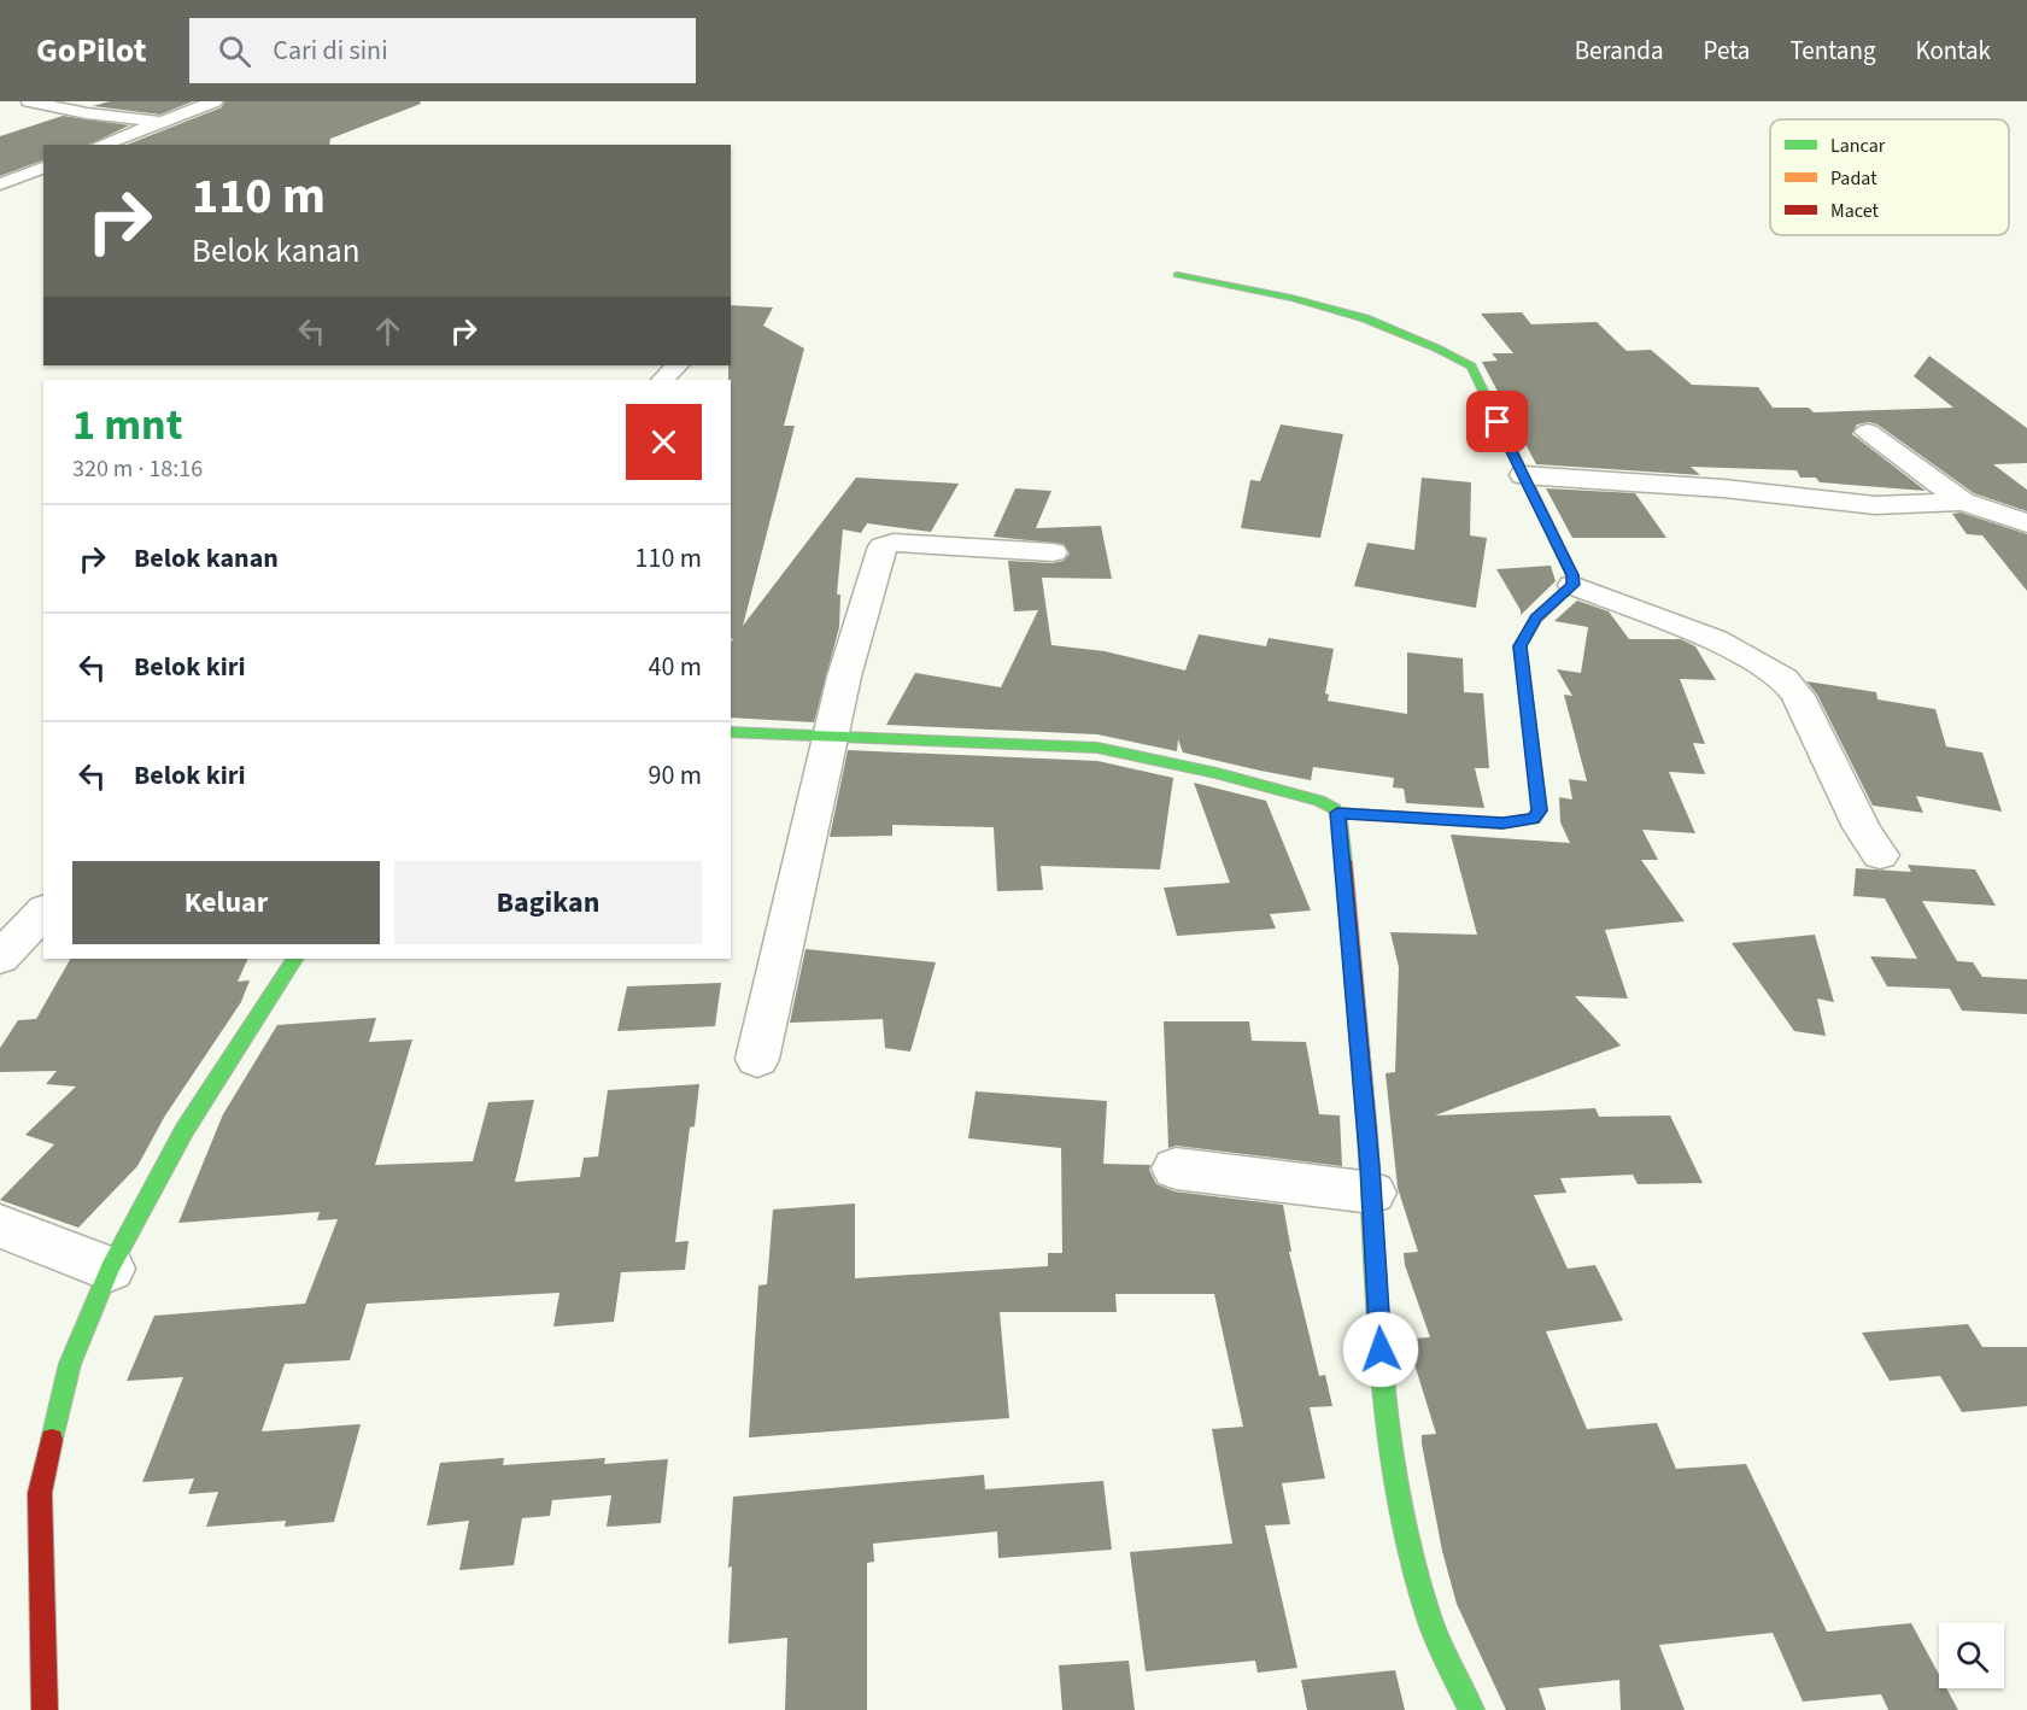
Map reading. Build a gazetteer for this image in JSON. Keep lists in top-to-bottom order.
{
  "legend": ["Lancar", "Padat", "Macet"],
  "page": {
    "header": "GoPilot",
    "search": "Cari di sini",
    "nav": [
      "Beranda",
      "Peta",
      "Tentang",
      "Kontak"
    ],
    "turn": ["110 m", "Belok kanan"],
    "heading": ["1 mnt", "320 m · 18:16"],
    "list": [
      {
        "name": "Belok kanan",
        "value": "110 m"
      },
      {
        "name": "Belok kiri",
        "value": "40 m"
      },
      {
        "name": "Belok kiri",
        "value": "90 m"
      }
    ],
    "buttons": ["Keluar", "Bagikan"]
  }
}
